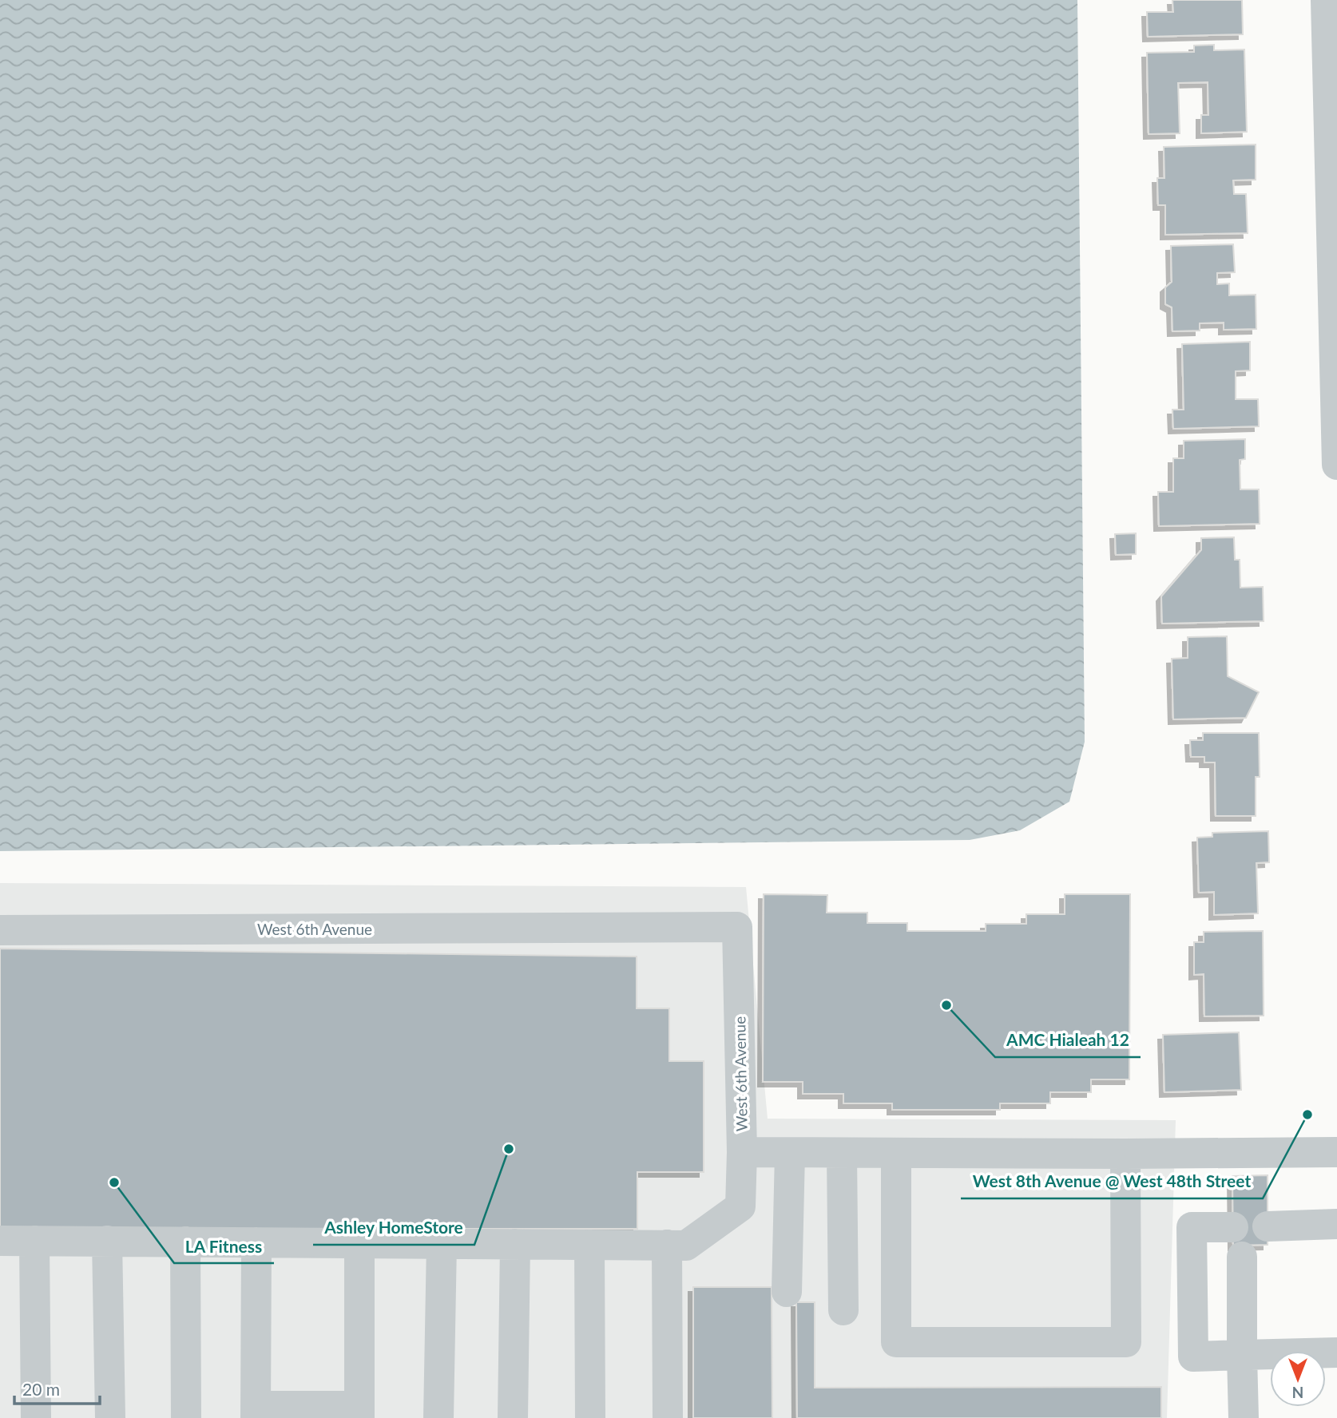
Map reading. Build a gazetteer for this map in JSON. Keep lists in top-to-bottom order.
{
  "streets": {
    "street": ["West 6th Avenue"]
  },
  "places": [
    "AMC Hialeah 12",
    "West 8th Avenue @ West 48th Street",
    "Ashley HomeStore",
    "LA Fitness"
  ],
  "scale_bar": "20 m",
  "north": "bottom"
}
